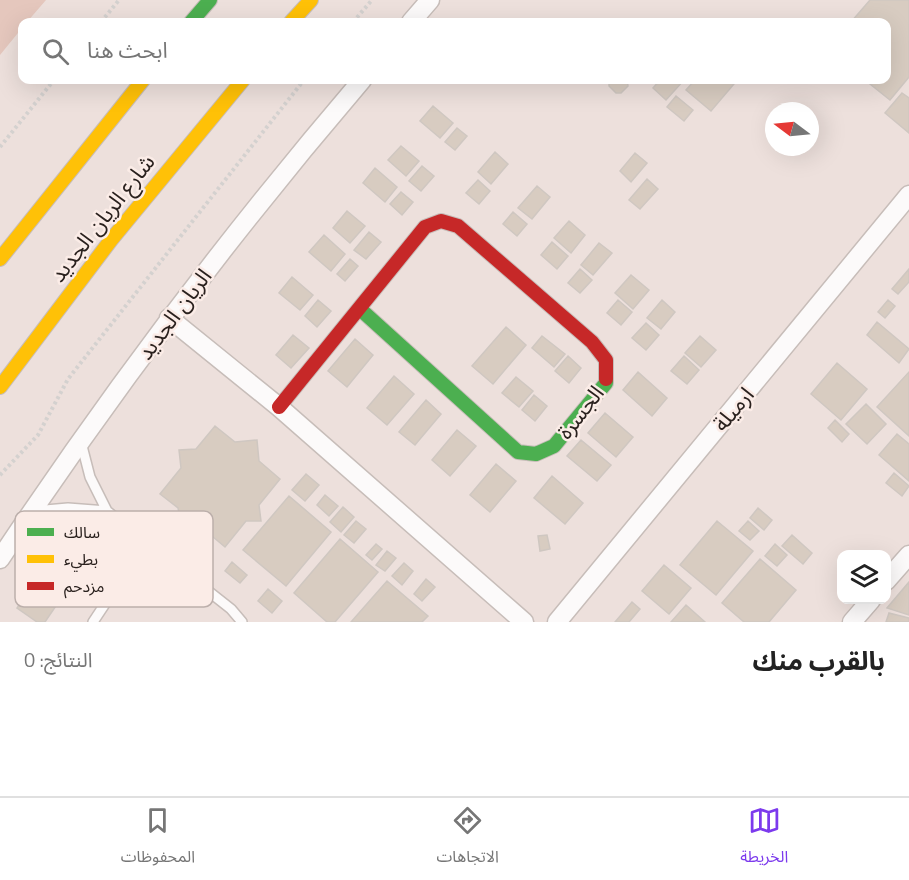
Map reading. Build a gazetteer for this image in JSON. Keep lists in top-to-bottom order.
{
  "streets": {
    "main road": ["شارع الريان الجديد", "الجسرة"],
    "street": ["الريان الجديد", "ارميلة"]
  },
  "legend": ["سالك", "بطيء", "مزدحم"],
  "north": "left",
  "page": {
    "search": "ابحث هنا",
    "heading": ["بالقرب منك", "النتائج: 0"],
    "nav": ["الخريطة", "الاتجاهات", "المحفوظات"]
  }
}
